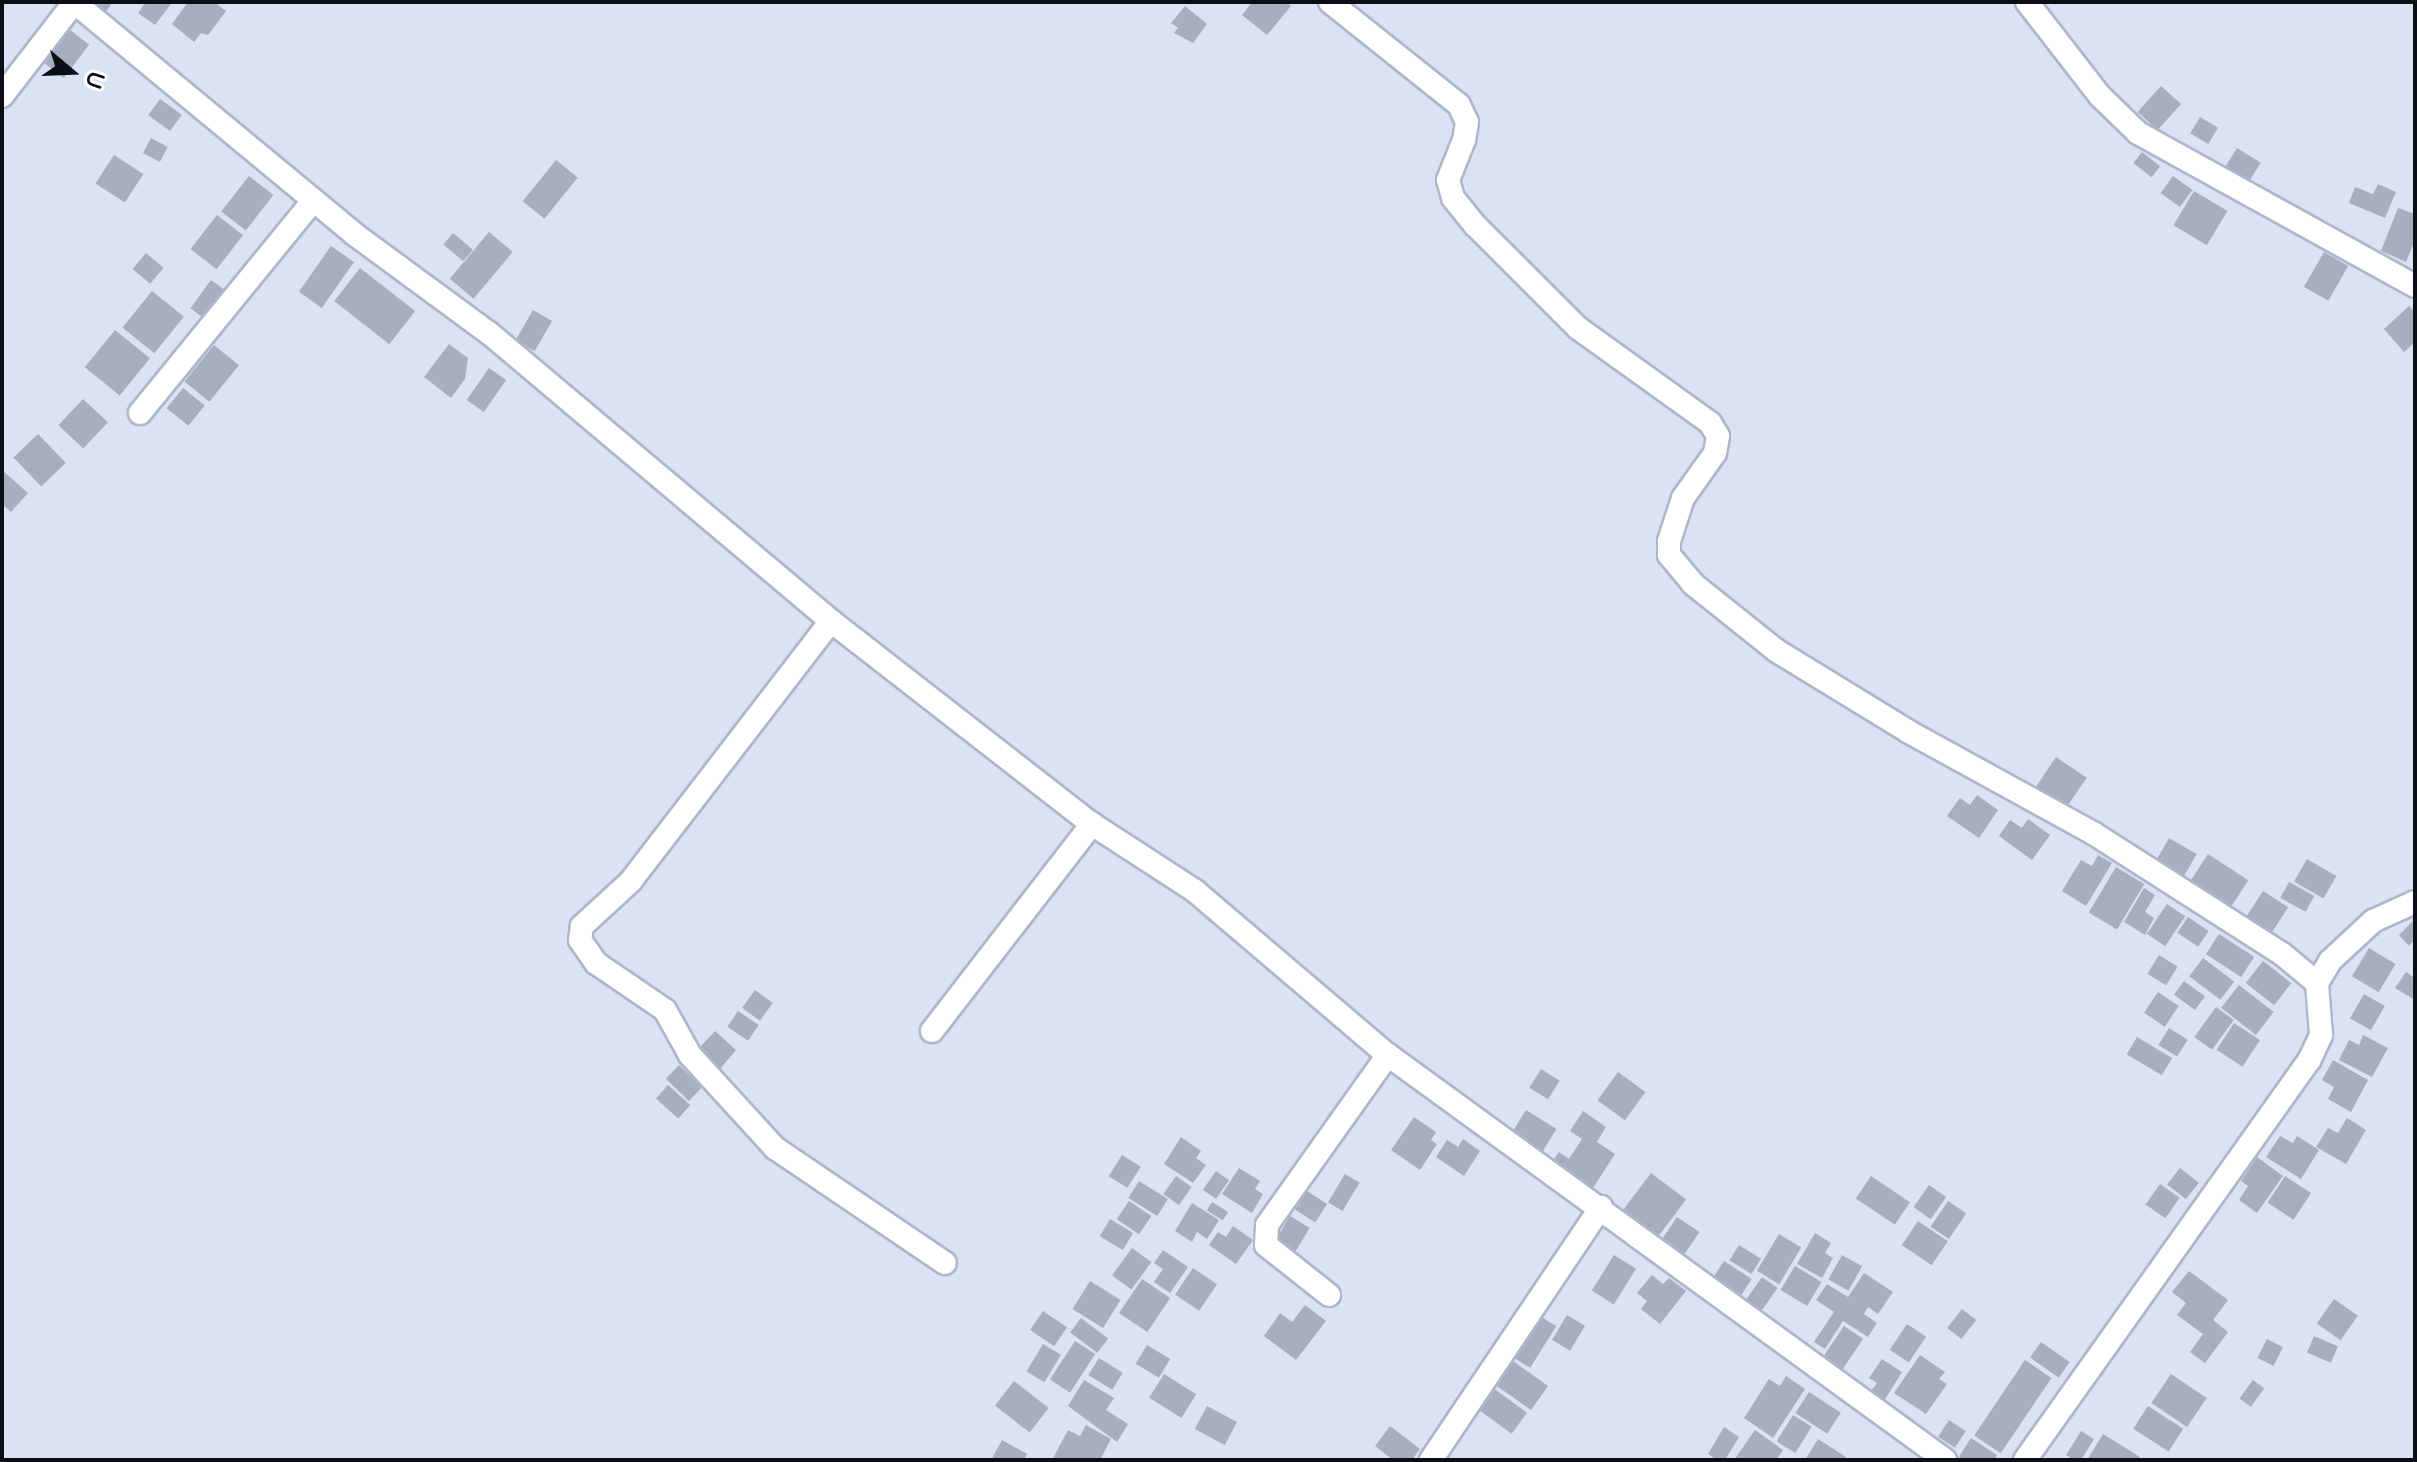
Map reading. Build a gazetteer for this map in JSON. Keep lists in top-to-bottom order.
{
  "north": "right"
}
